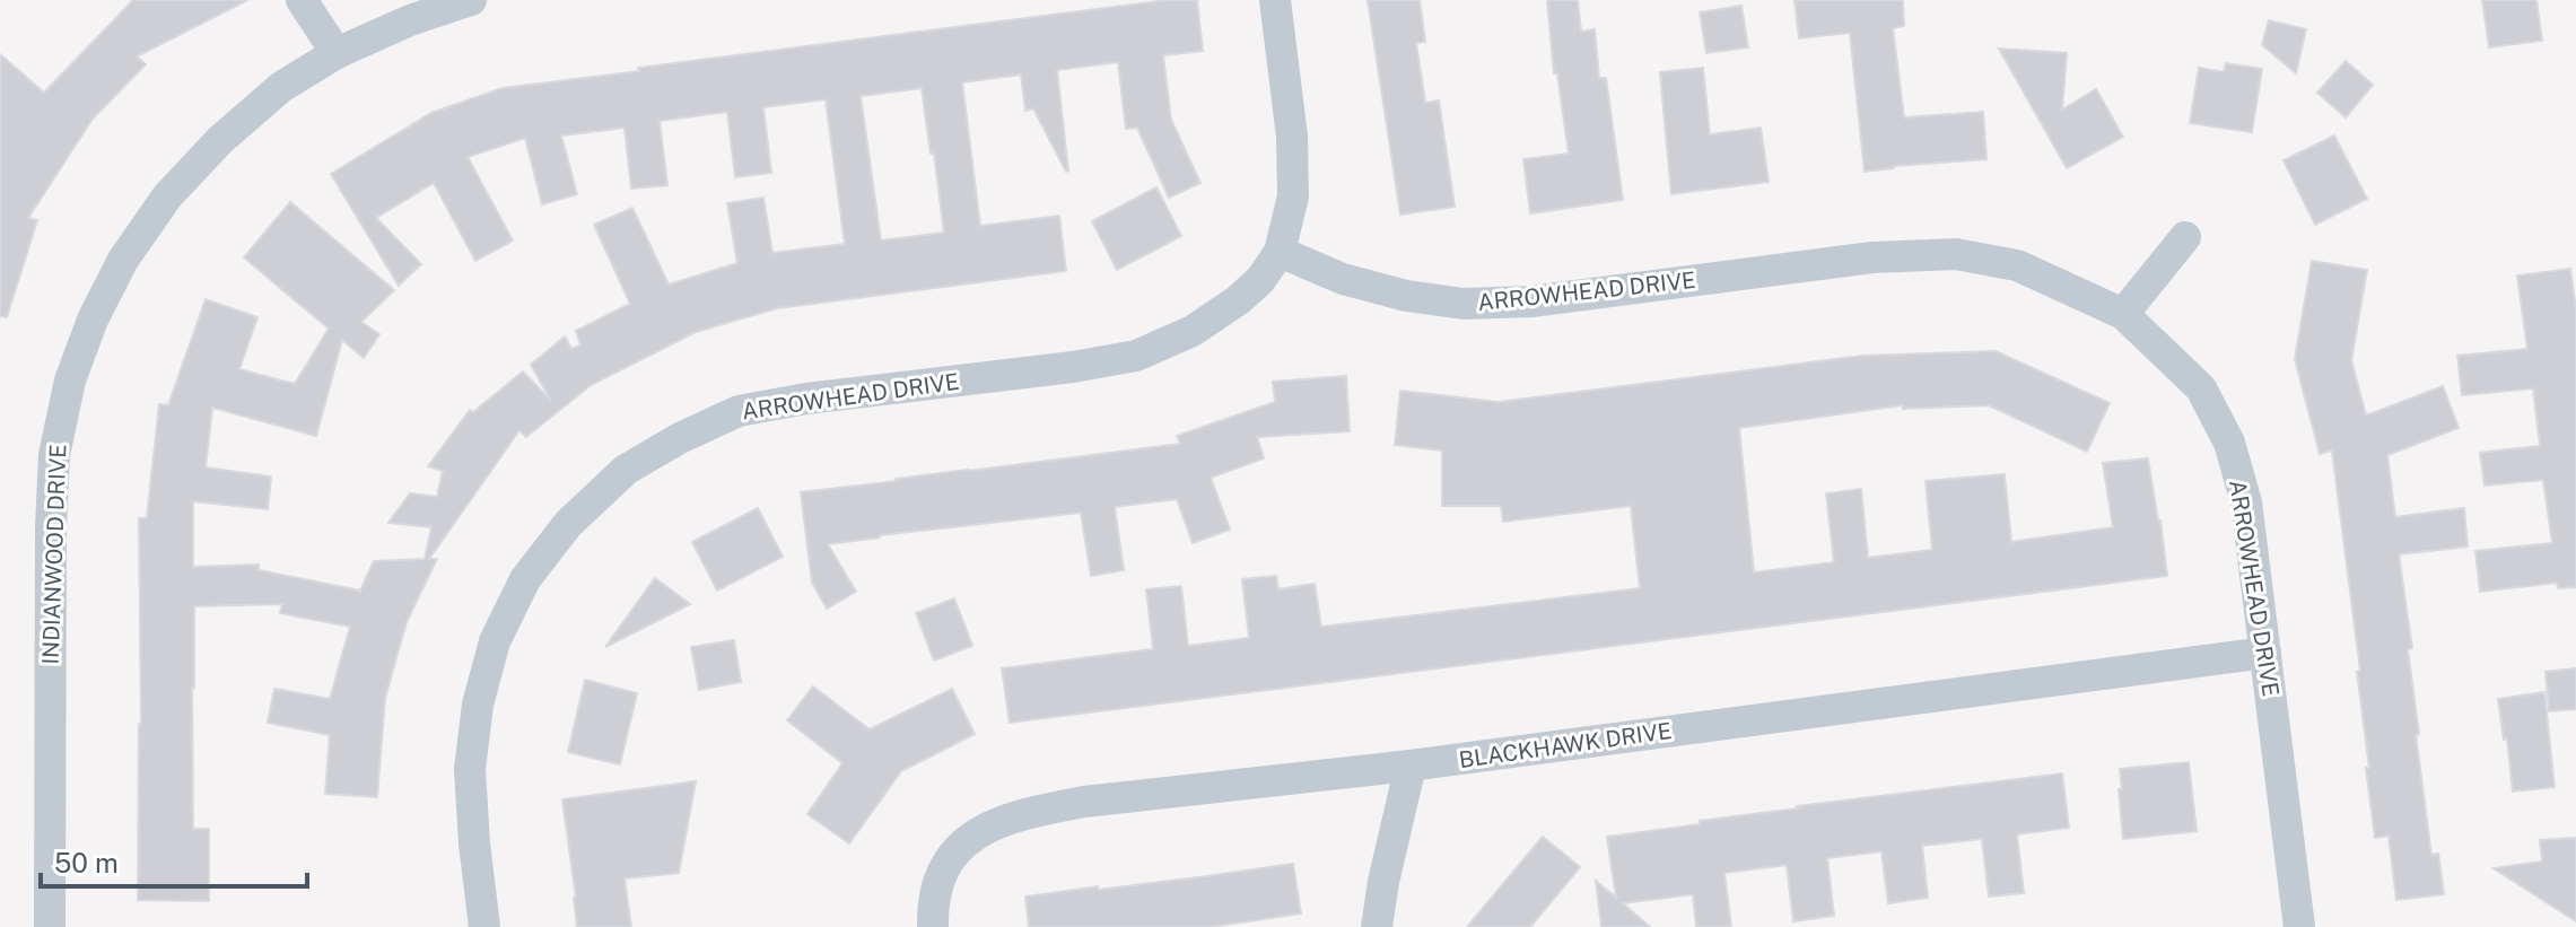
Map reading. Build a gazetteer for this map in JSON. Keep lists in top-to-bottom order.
{
  "streets": {
    "street": ["ARROWHEAD DRIVE", "INDIANWOOD DRIVE", "BLACKHAWK DRIVE"]
  },
  "crossings": [
    ["ARROWHEAD DRIVE", "BLACKHAWK DRIVE"]
  ],
  "scale_bar": "50 m"
}
